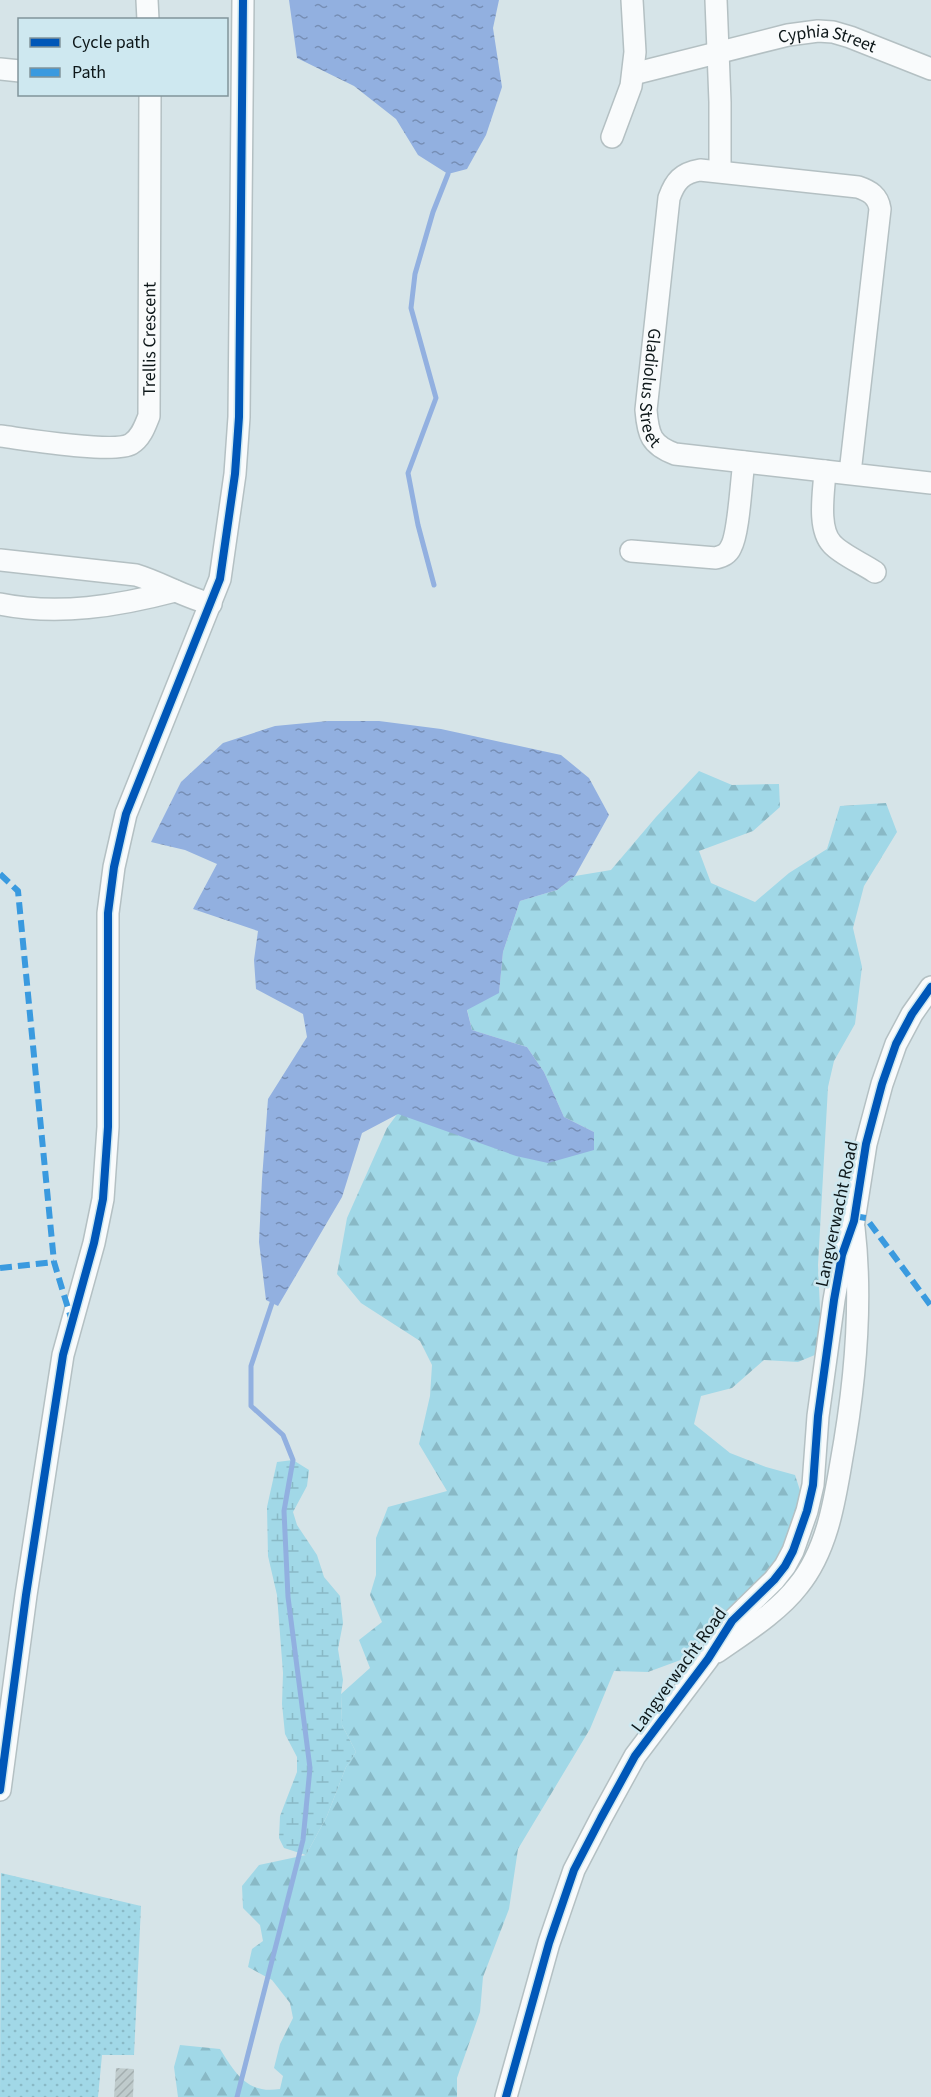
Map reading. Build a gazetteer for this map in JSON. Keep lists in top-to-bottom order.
{
  "streets": {
    "street": [
      "Cyphia Street",
      "Trellis Crescent",
      "Gladiolus Street",
      "Langverwacht Road"
    ]
  },
  "legend": ["Cycle path", "Path"]
}
